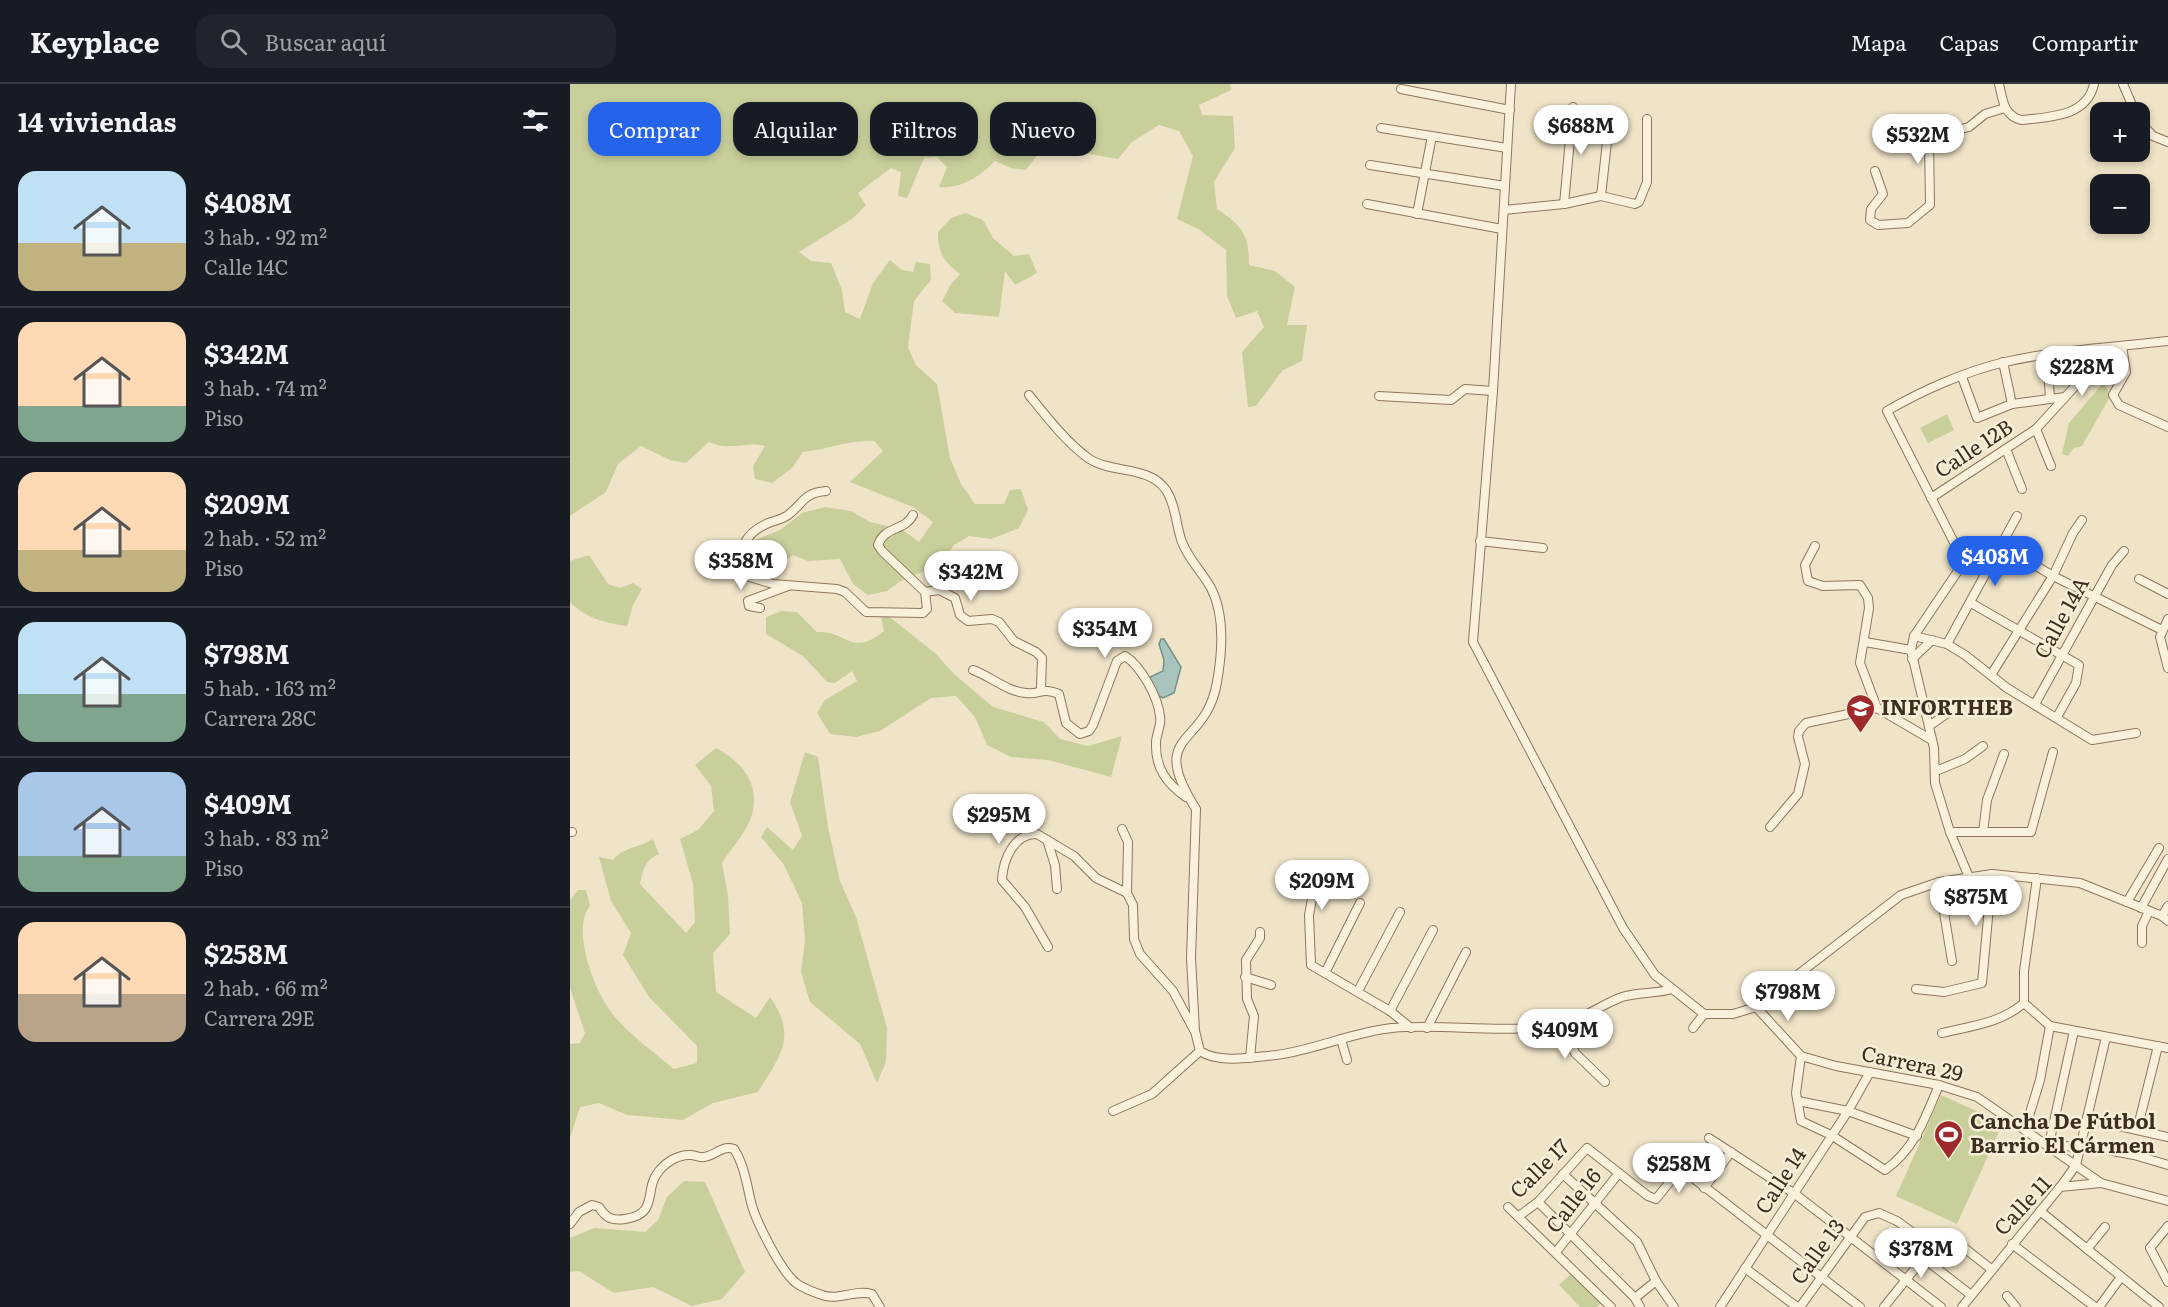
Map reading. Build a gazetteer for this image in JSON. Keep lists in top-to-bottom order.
{
  "streets": {
    "street": [
      "Calle 12B",
      "Calle 14A",
      "Carrera 29",
      "Calle 17",
      "Calle 14",
      "Calle 16",
      "Calle 11",
      "Calle 13"
    ]
  },
  "crossings": [
    ["Carrera 29", "Calle 14"],
    ["Carrera 29", "Calle 11"],
    ["Calle 17", "Calle 16"]
  ],
  "places": {
    "school or university": ["INFORTHEB"],
    "sports": ["Cancha De Fútbol Barrio El Cármen"]
  },
  "page": {
    "header": "Keyplace",
    "search": "Buscar aquí",
    "nav": ["Mapa", "Capas", "Compartir"],
    "heading": "14 viviendas",
    "map_buttons": ["+", "−"],
    "chip": [
      "Comprar",
      "Alquilar",
      "Filtros",
      "Nuevo"
    ],
    "price": [
      "$688M",
      "$532M",
      "$228M",
      "$408M",
      "$358M",
      "$342M",
      "$354M",
      "$295M",
      "$209M",
      "$875M",
      "$798M",
      "$409M",
      "$258M",
      "$378M"
    ],
    "list": [
      {
        "name": "$408M",
        "note": "3 hab. · 92 m² · Calle 14C"
      },
      {
        "name": "$342M",
        "note": "3 hab. · 74 m² · Piso"
      },
      {
        "name": "$209M",
        "note": "2 hab. · 52 m² · Piso"
      },
      {
        "name": "$798M",
        "note": "5 hab. · 163 m² · Carrera 28C"
      },
      {
        "name": "$409M",
        "note": "3 hab. · 83 m² · Piso"
      },
      {
        "name": "$258M",
        "note": "2 hab. · 66 m² · Carrera 29E"
      }
    ]
  }
}
